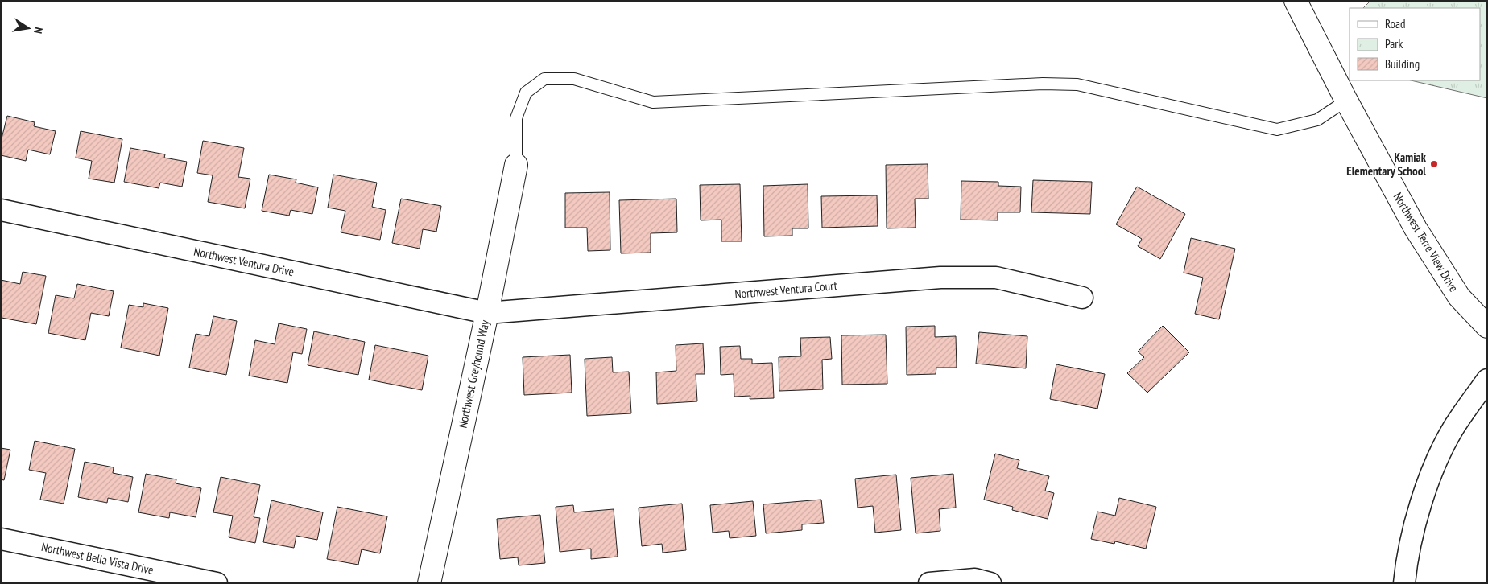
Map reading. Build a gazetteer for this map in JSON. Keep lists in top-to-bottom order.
{
  "streets": {
    "street": [
      "Northwest Terre View Drive",
      "Northwest Ventura Drive",
      "Northwest Ventura Court",
      "Northwest Greyhound Way",
      "Northwest Bella Vista Drive"
    ]
  },
  "crossings": [
    ["Northwest Ventura Drive", "Northwest Ventura Court"],
    ["Northwest Ventura Drive", "Northwest Greyhound Way"],
    ["Northwest Ventura Court", "Northwest Greyhound Way"]
  ],
  "places": ["Kamiak Elementary School"],
  "legend": ["Road", "Park", "Building"],
  "north": "right"
}
